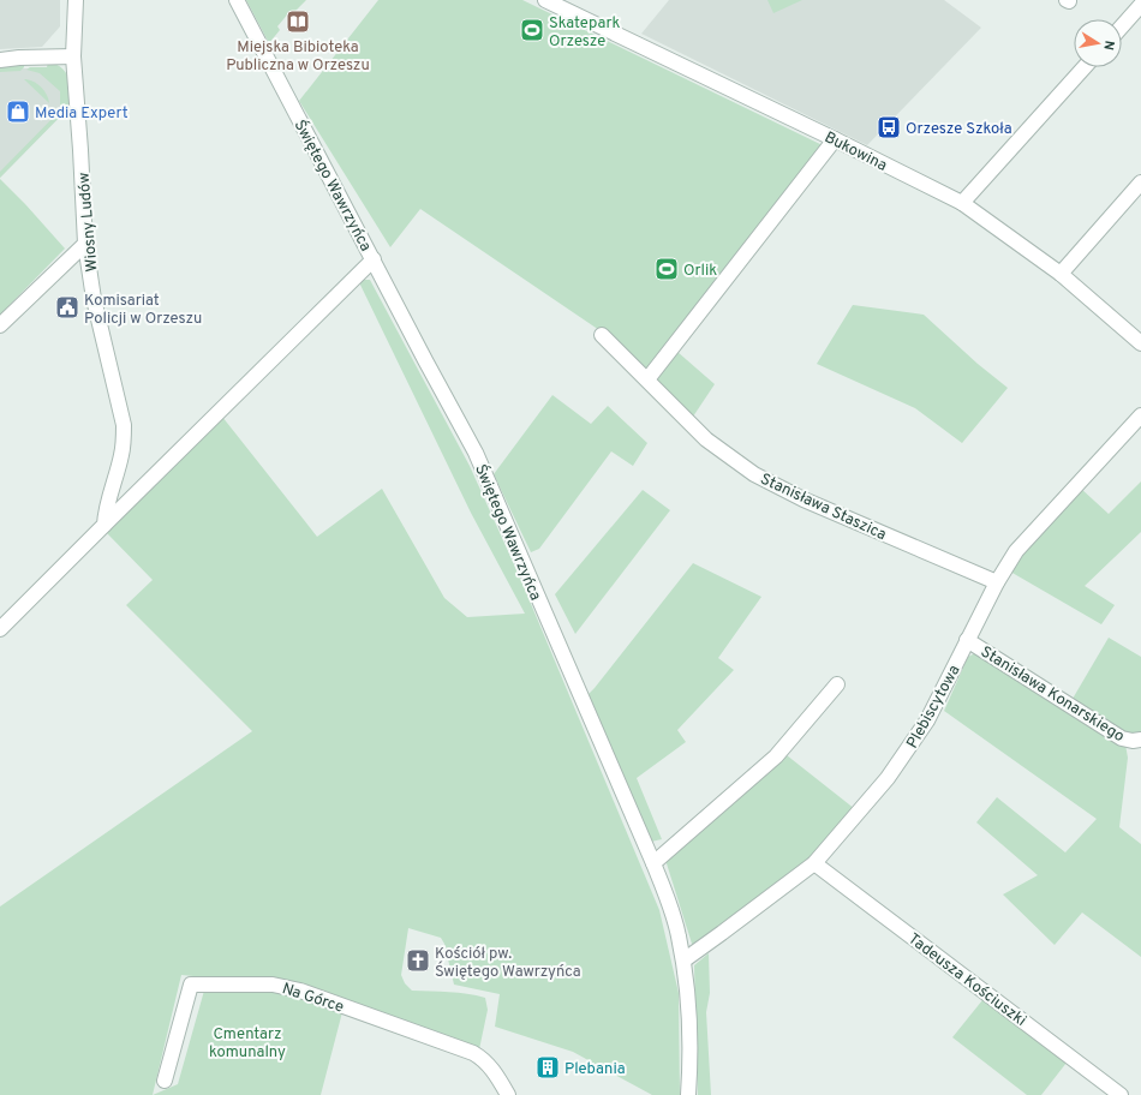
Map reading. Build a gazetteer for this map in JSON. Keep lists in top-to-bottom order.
{
  "streets": {
    "street": [
      "Bukowina",
      "Świętego Wawrzyńca",
      "Wiosny Ludów",
      "Stanisława Staszica",
      "Stanisława Konarskiego",
      "Plebiscytowa",
      "Tadeusza Kościuszki",
      "Na Górce"
    ]
  },
  "crossings": [
    ["Świętego Wawrzyńca", "Plebiscytowa"],
    ["Stanisława Staszica", "Plebiscytowa"],
    ["Stanisława Konarskiego", "Plebiscytowa"],
    ["Plebiscytowa", "Tadeusza Kościuszki"]
  ],
  "parks": ["Cmentarz komunalny"],
  "places": {
    "library": ["Miejska Bibioteka Publiczna w Orzeszu"],
    "sports": ["Skatepark Orzesze", "Orlik"],
    "shop": ["Media Expert"],
    "bus stop": ["Orzesze Szkoła"],
    "public building": ["Komisariat Policji w Orzeszu"],
    "church": ["Kościół pw. Świętego Wawrzyńca"],
    "building": ["Plebania"]
  },
  "north": "right"
}
